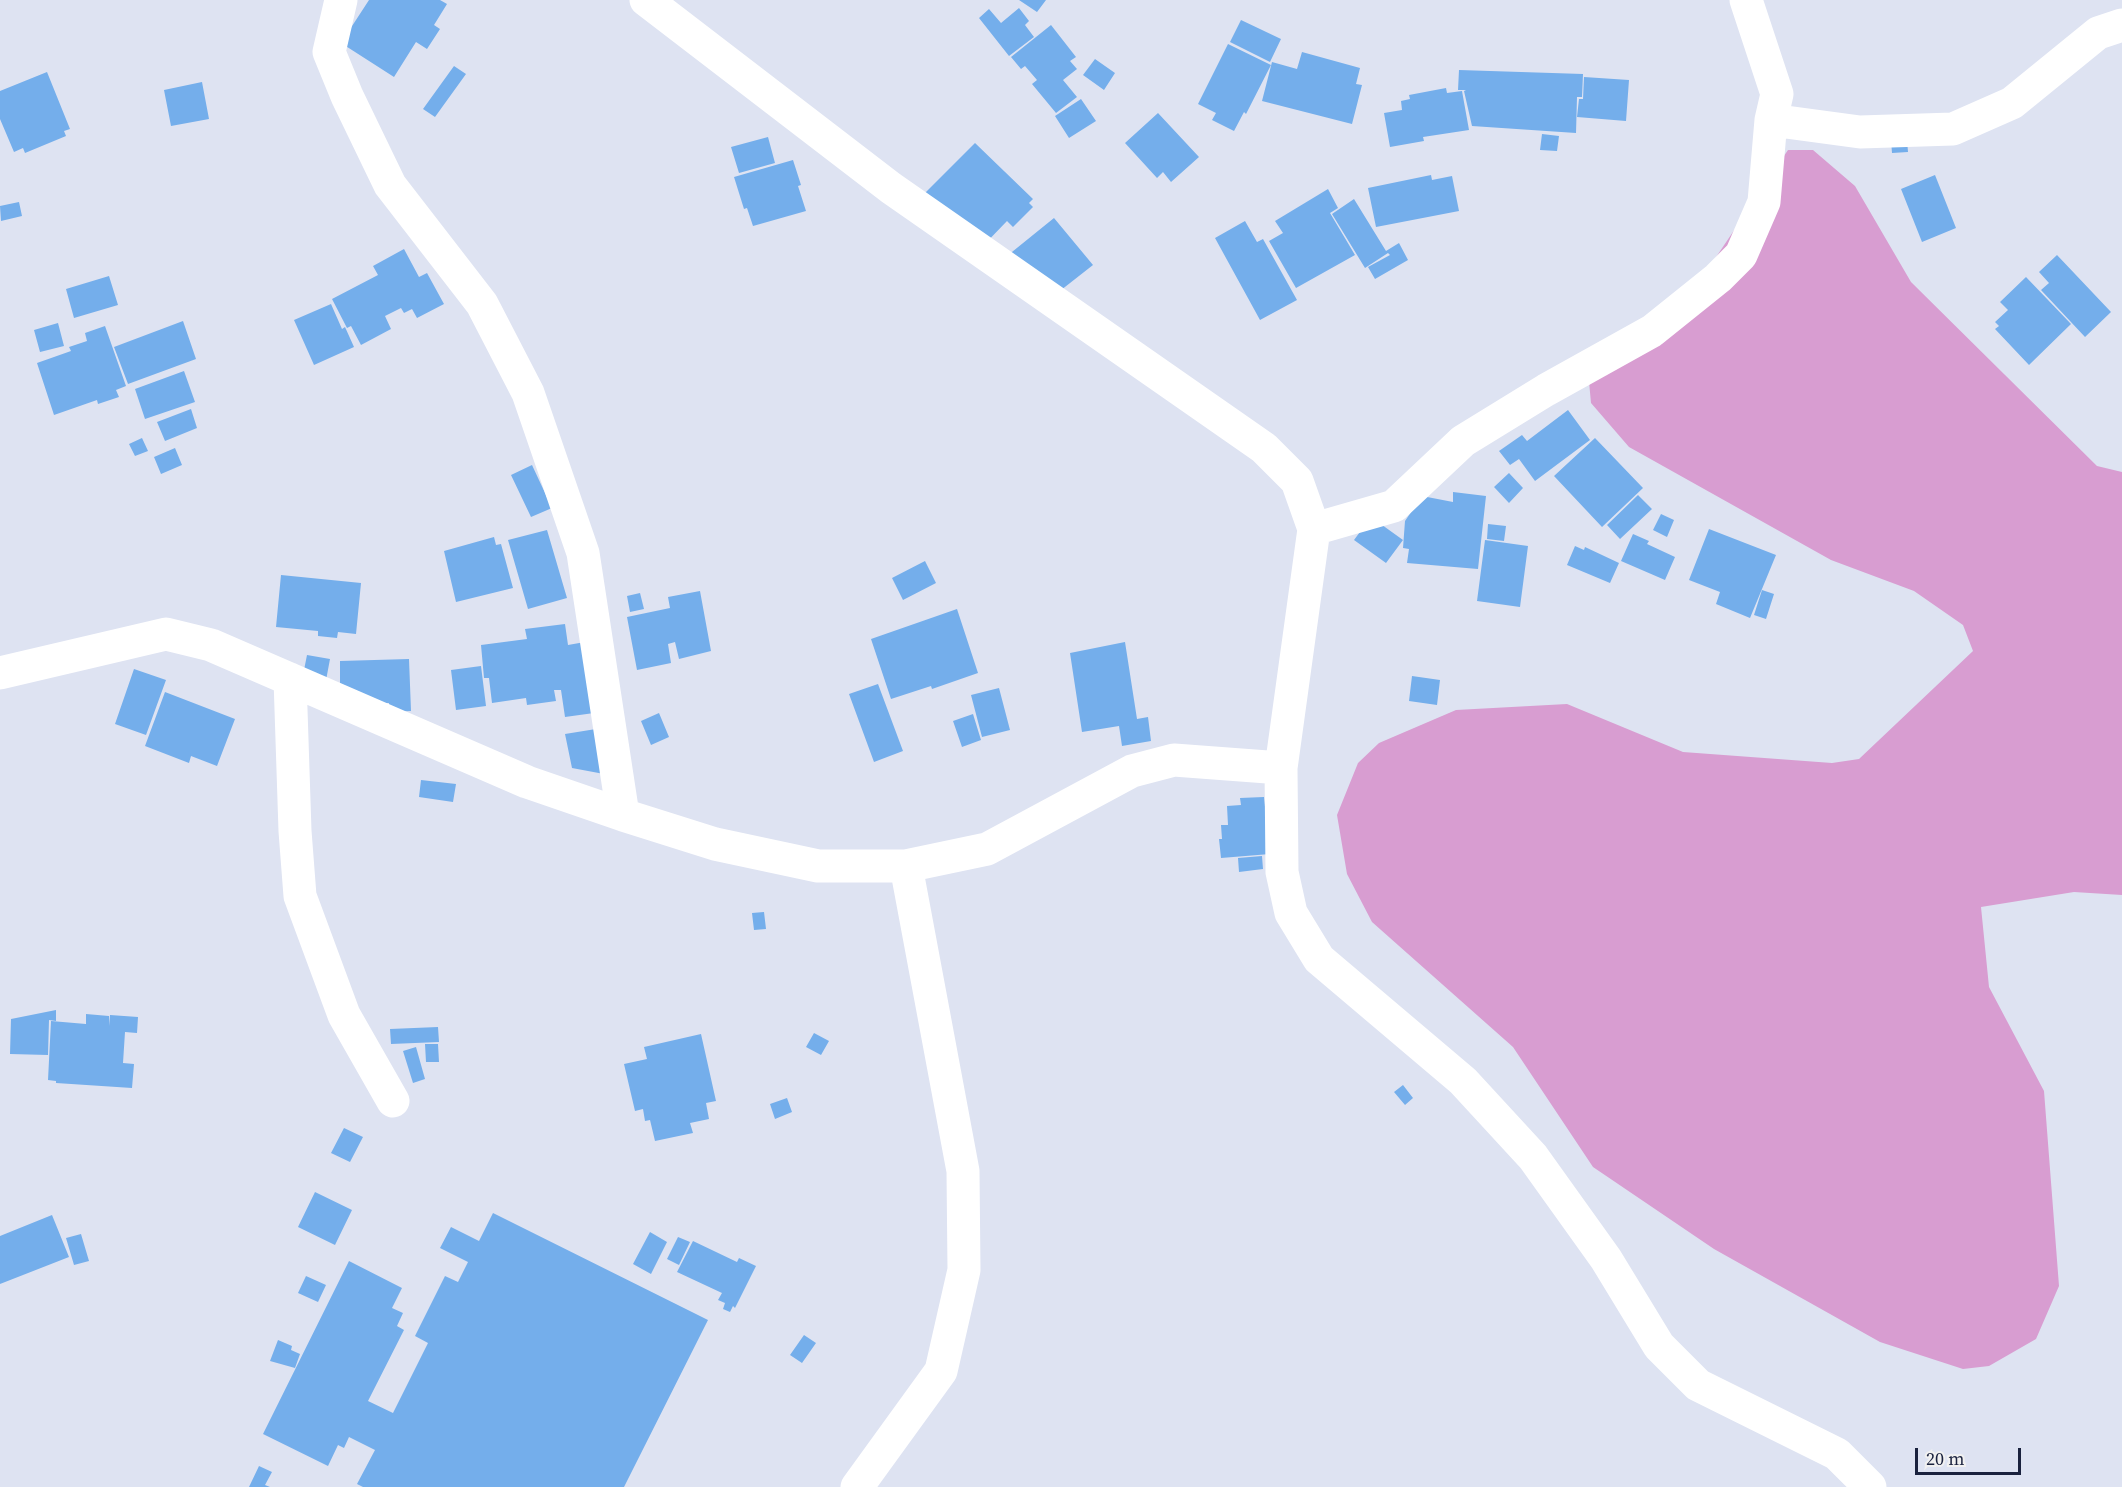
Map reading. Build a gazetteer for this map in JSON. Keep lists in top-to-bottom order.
{
  "scale_bar": "20 m"
}
